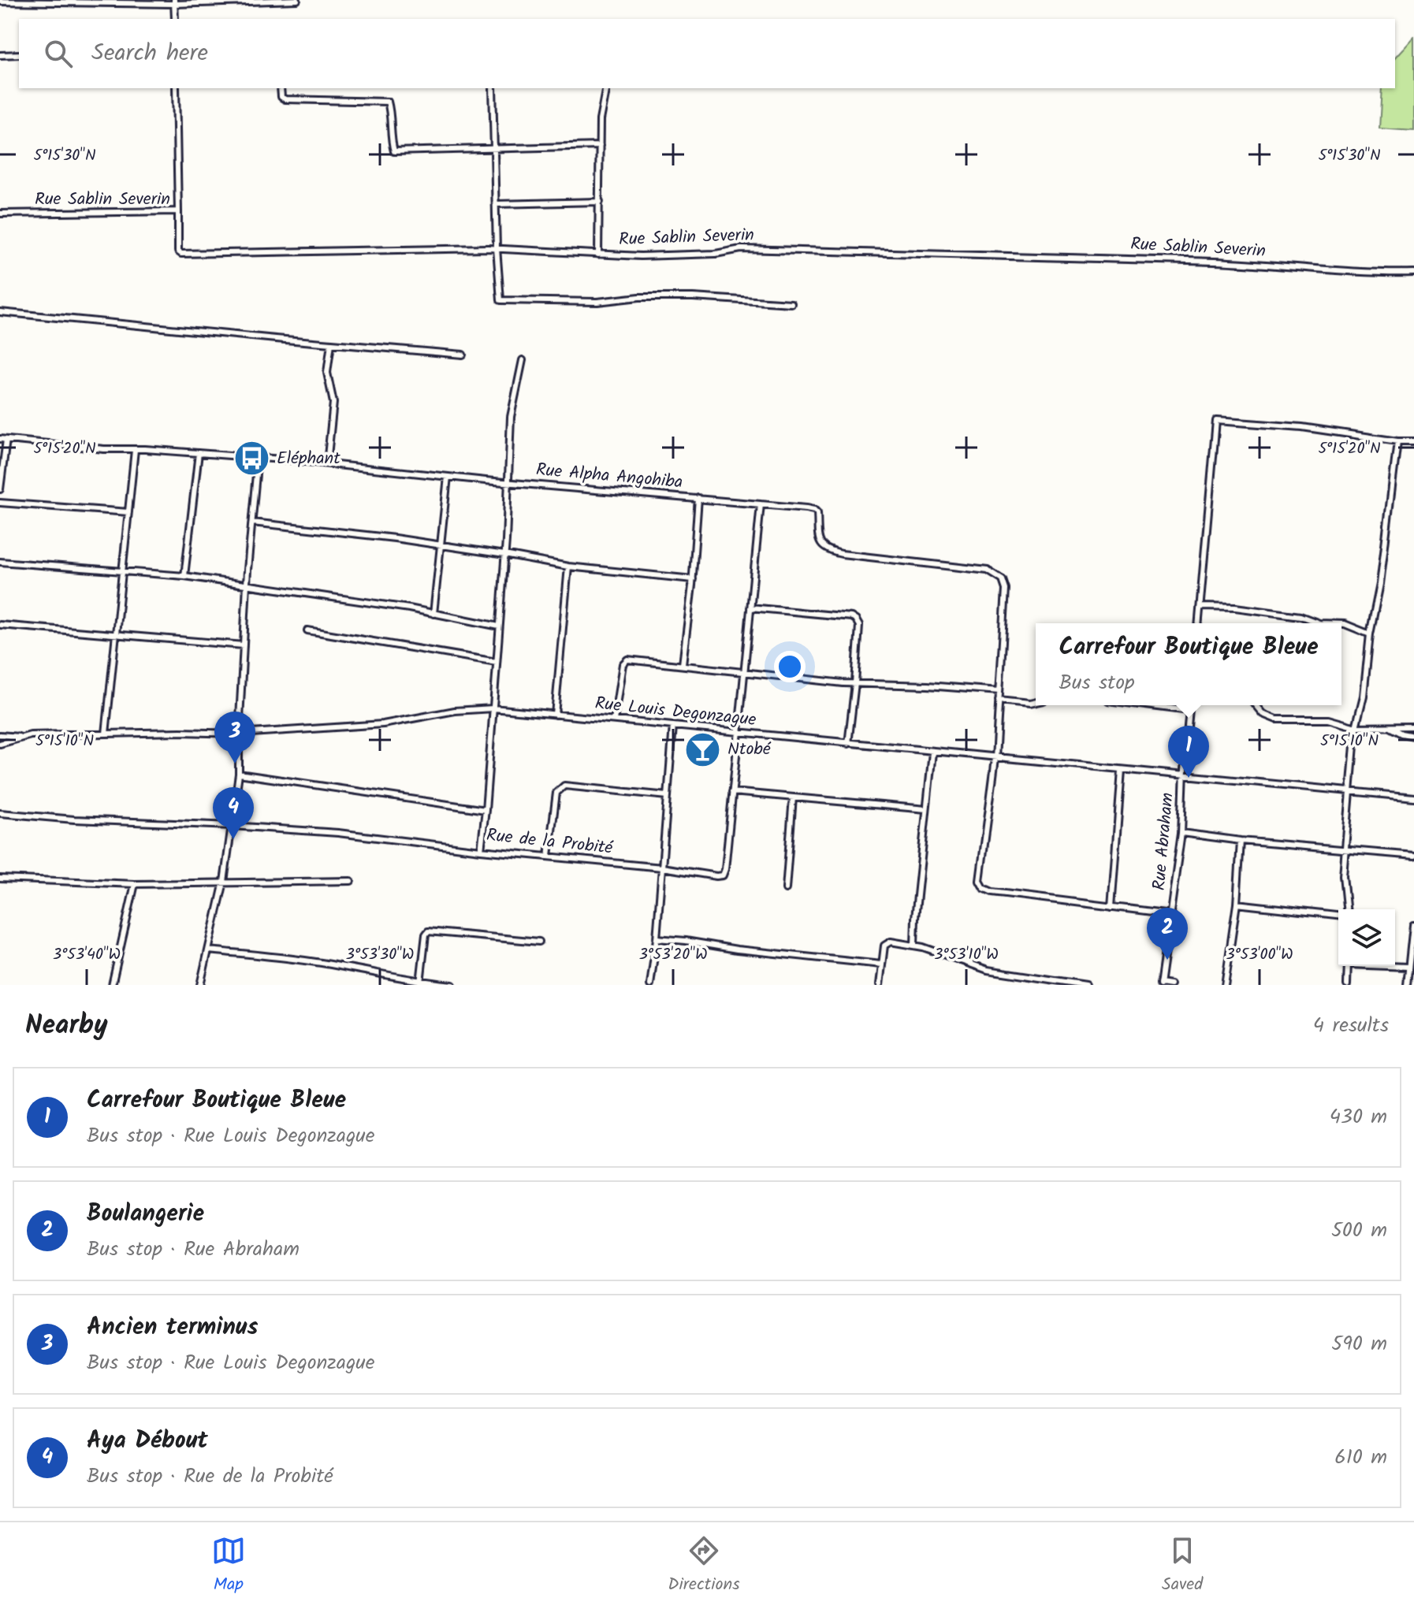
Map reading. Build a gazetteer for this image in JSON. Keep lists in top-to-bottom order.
{
  "streets": {
    "street": [
      "Rue Sablin Severin",
      "Rue Alpha Angohiba",
      "Rue Louis Degonzague",
      "Rue Abraham",
      "Rue de la Probité"
    ]
  },
  "crossings": [
    ["Rue Alpha Angohiba", "Rue Louis Degonzague"],
    ["Rue Alpha Angohiba", "Rue de la Probité"],
    ["Rue Louis Degonzague", "Rue Abraham"],
    ["Rue Louis Degonzague", "Rue de la Probité"]
  ],
  "places": {
    "bus stop": ["Eléphant"],
    "bar": ["Ntobé"]
  },
  "page": {
    "search": "Search here",
    "popup": ["Carrefour Boutique Bleue", "Bus stop"],
    "pins": [
      "3",
      "1",
      "4",
      "2"
    ],
    "heading": ["Nearby", "4 results"],
    "list": [
      {
        "mark": "1",
        "name": "Carrefour Boutique Bleue",
        "note": "Bus stop · Rue Louis Degonzague",
        "value": "430 m"
      },
      {
        "mark": "2",
        "name": "Boulangerie",
        "note": "Bus stop · Rue Abraham",
        "value": "500 m"
      },
      {
        "mark": "3",
        "name": "Ancien terminus",
        "note": "Bus stop · Rue Louis Degonzague",
        "value": "590 m"
      },
      {
        "mark": "4",
        "name": "Aya Débout",
        "note": "Bus stop · Rue de la Probité",
        "value": "610 m"
      }
    ],
    "nav": ["Map", "Directions", "Saved"]
  },
  "coordinates": [
    "5°15'30\"N",
    "5°15'20\"N",
    "5°15'10\"N",
    "3°53'40\"W",
    "3°53'30\"W",
    "3°53'20\"W",
    "3°53'10\"W",
    "3°53'00\"W"
  ]
}
